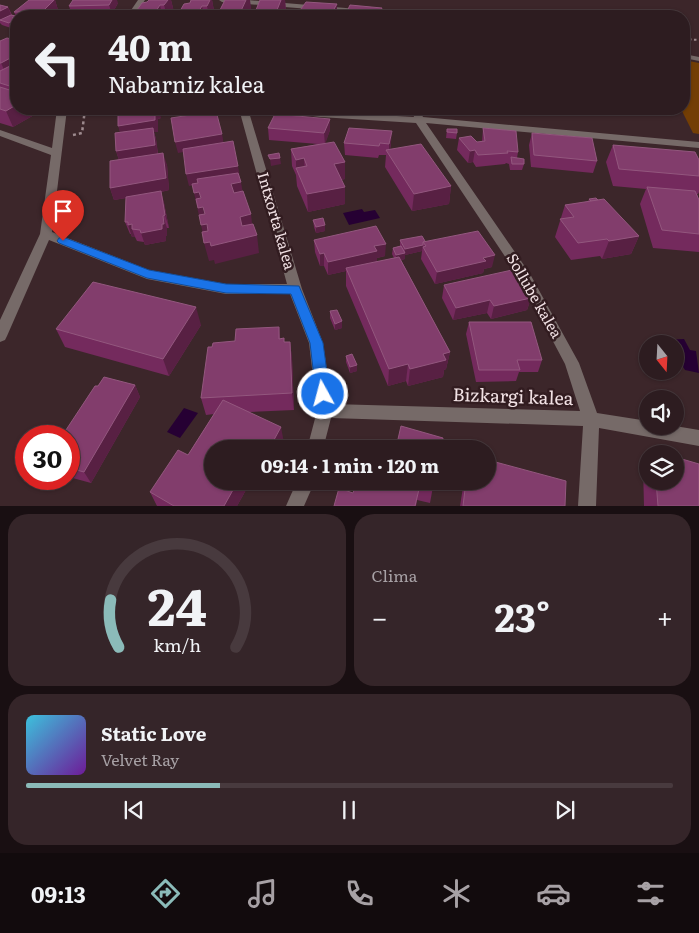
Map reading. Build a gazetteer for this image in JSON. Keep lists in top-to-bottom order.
{
  "streets": {
    "street": ["Intxorta kalea", "Sollube kalea", "Bizkargi kalea"]
  },
  "crossings": [
    ["Intxorta kalea", "Bizkargi kalea"],
    ["Sollube kalea", "Bizkargi kalea"]
  ],
  "north": "bottom",
  "page": {
    "turn": ["40 m", "Nabarniz kalea"],
    "limit": "30",
    "trip": "09:14 · 1 min · 120 m",
    "tile": "Clima",
    "heat": ["−", "23°", "+"],
    "song": ["Static Love", "Velvet Ray"],
    "tabs": "09:13",
    "gauge": ["24", "km/h"]
  }
}
